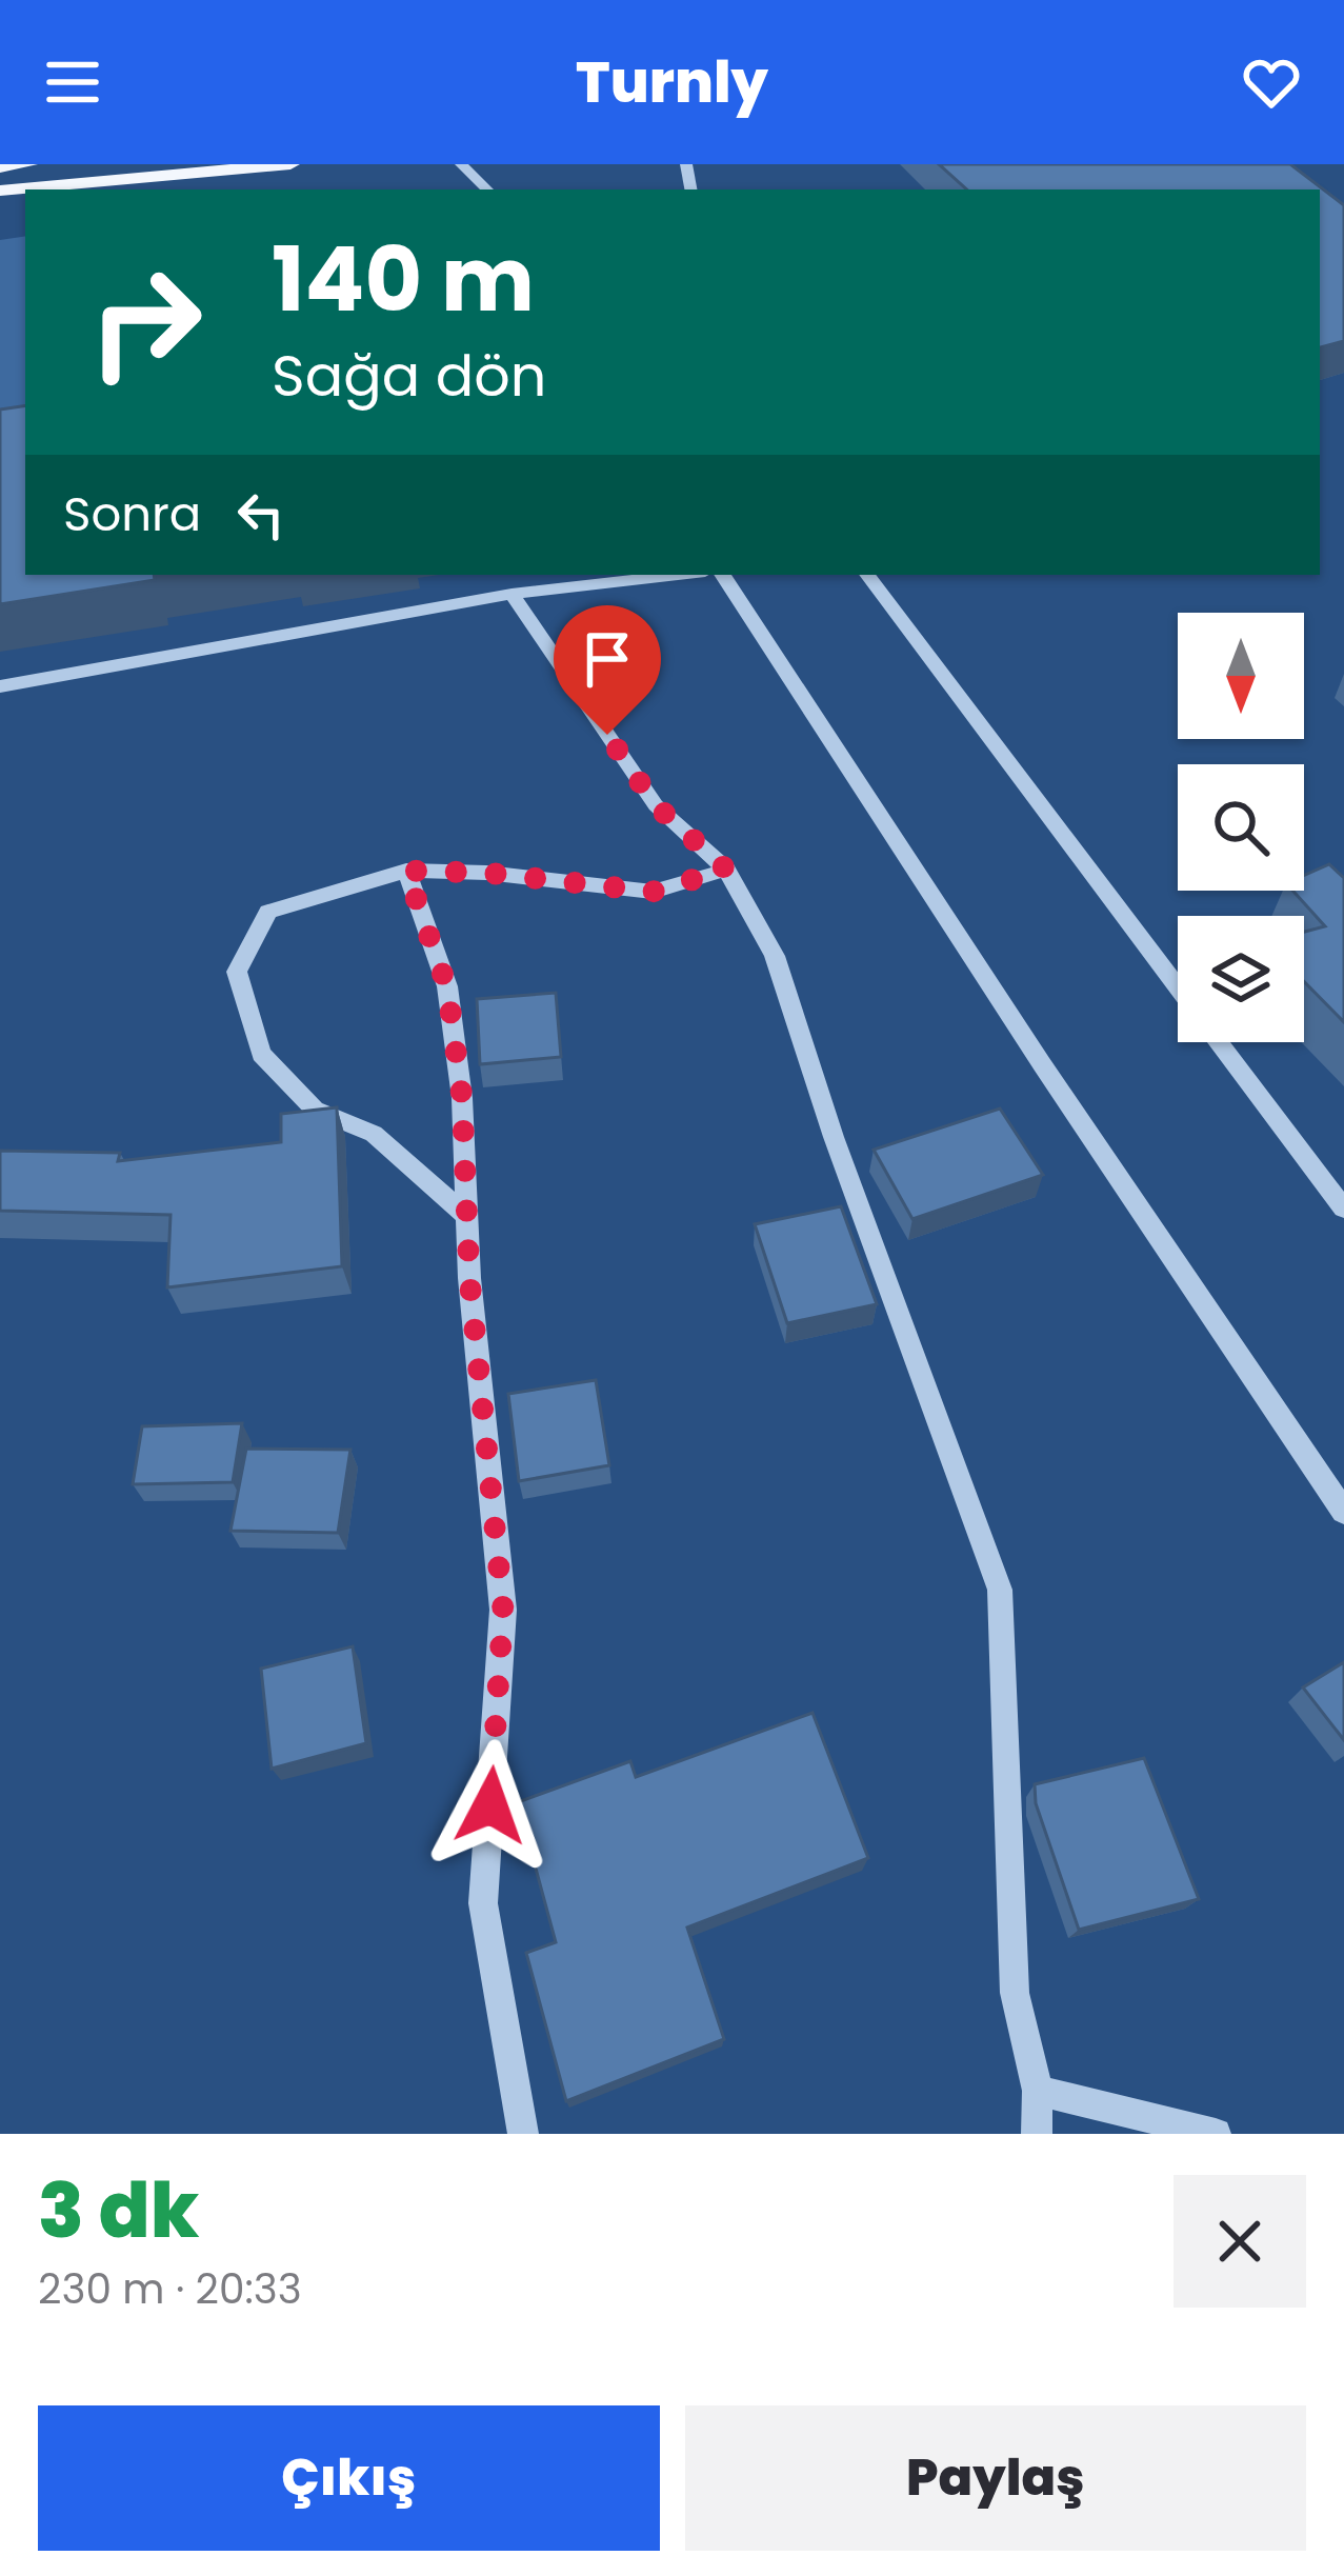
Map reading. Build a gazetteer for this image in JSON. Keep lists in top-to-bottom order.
{
  "north": "bottom",
  "page": {
    "header": "Turnly",
    "turn": ["140 m", "Sağa dön"],
    "then": "Sonra",
    "heading": ["3 dk", "230 m · 20:33"],
    "buttons": ["Çıkış", "Paylaş"]
  }
}
